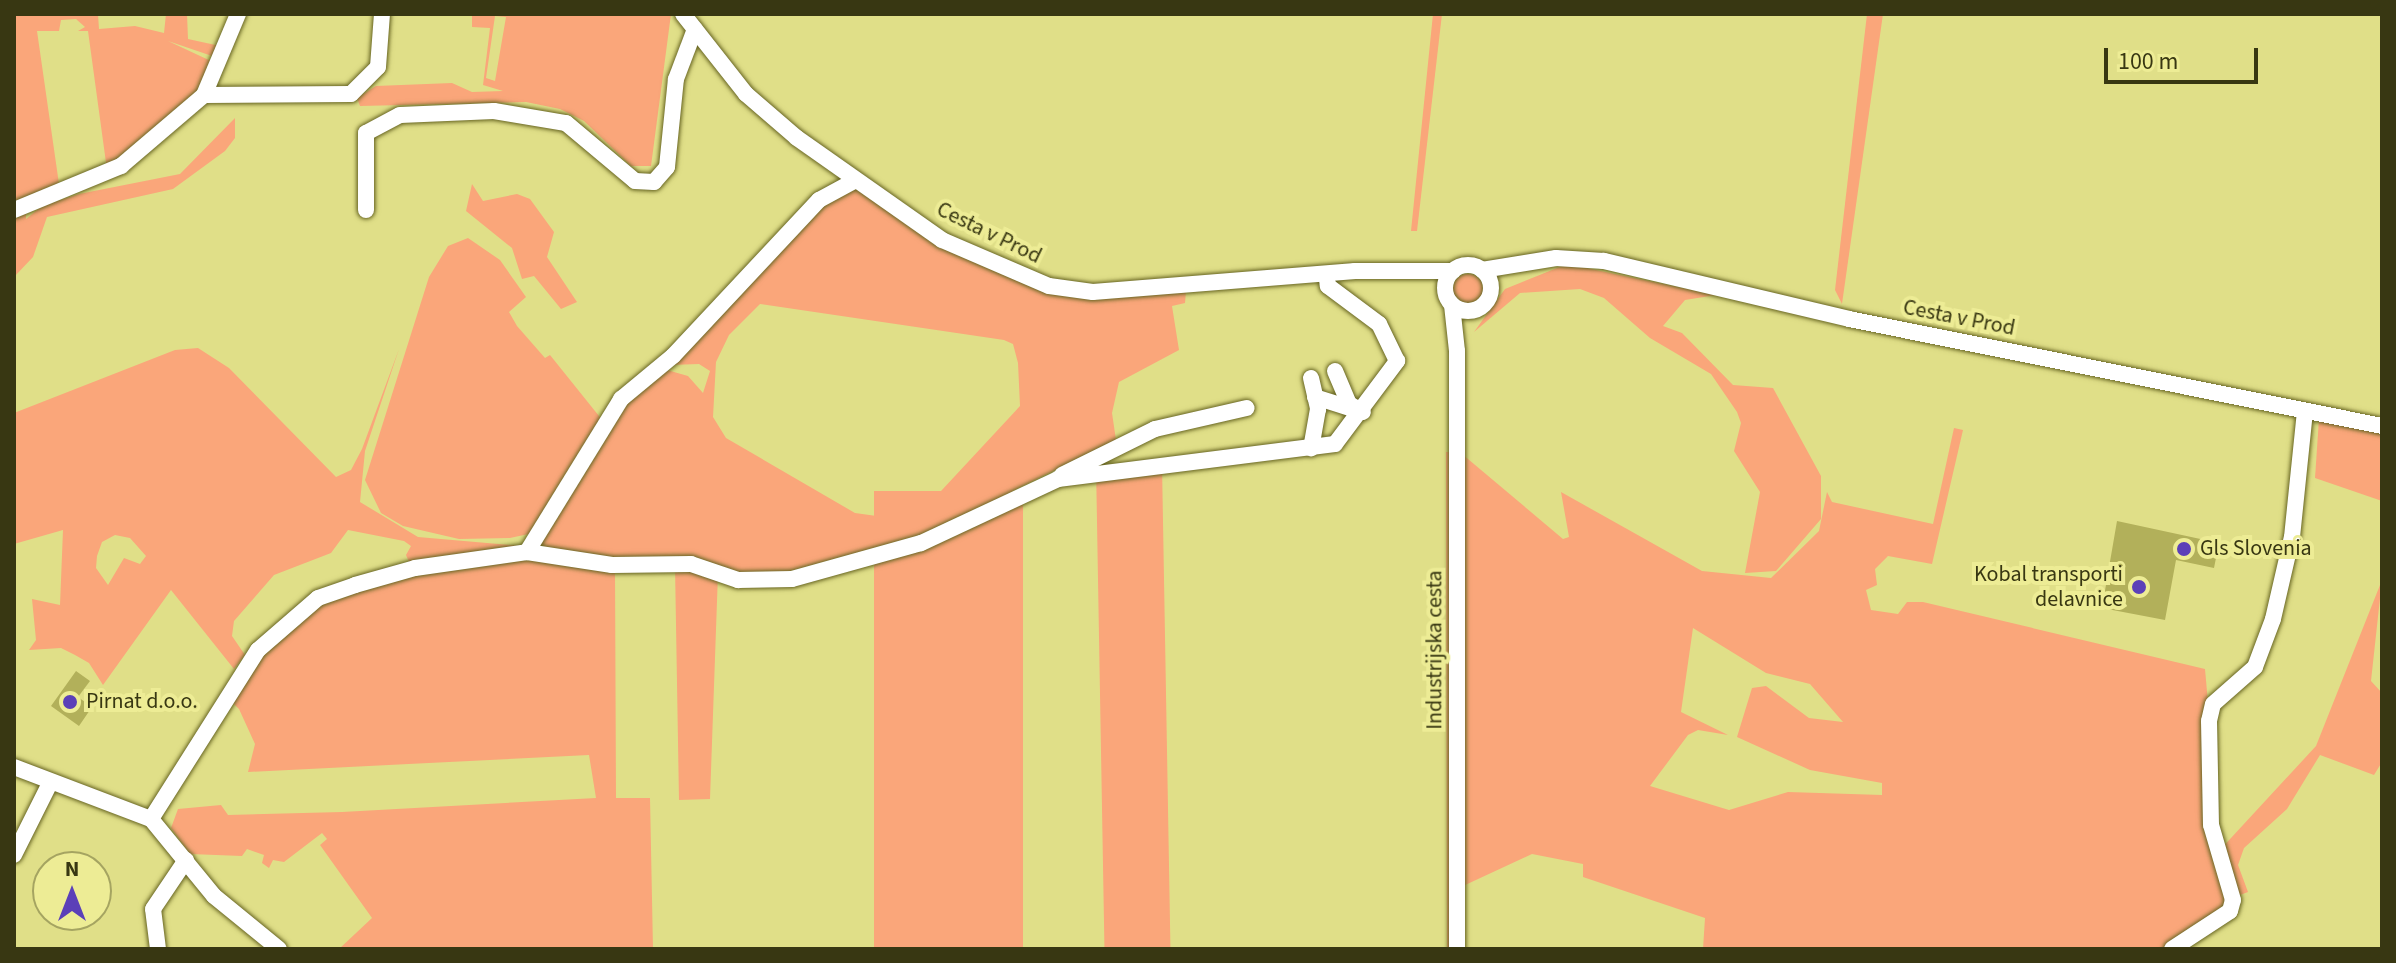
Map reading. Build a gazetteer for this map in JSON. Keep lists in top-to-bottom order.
{
  "streets": {
    "street": ["Cesta v Prod", "Industrijska cesta"]
  },
  "crossings": [
    ["Cesta v Prod", "Industrijska cesta"]
  ],
  "places": ["Gls Slovenia", "Kobal transporti delavnice", "Pirnat d.o.o."],
  "scale_bar": "100 m",
  "north": "top"
}
